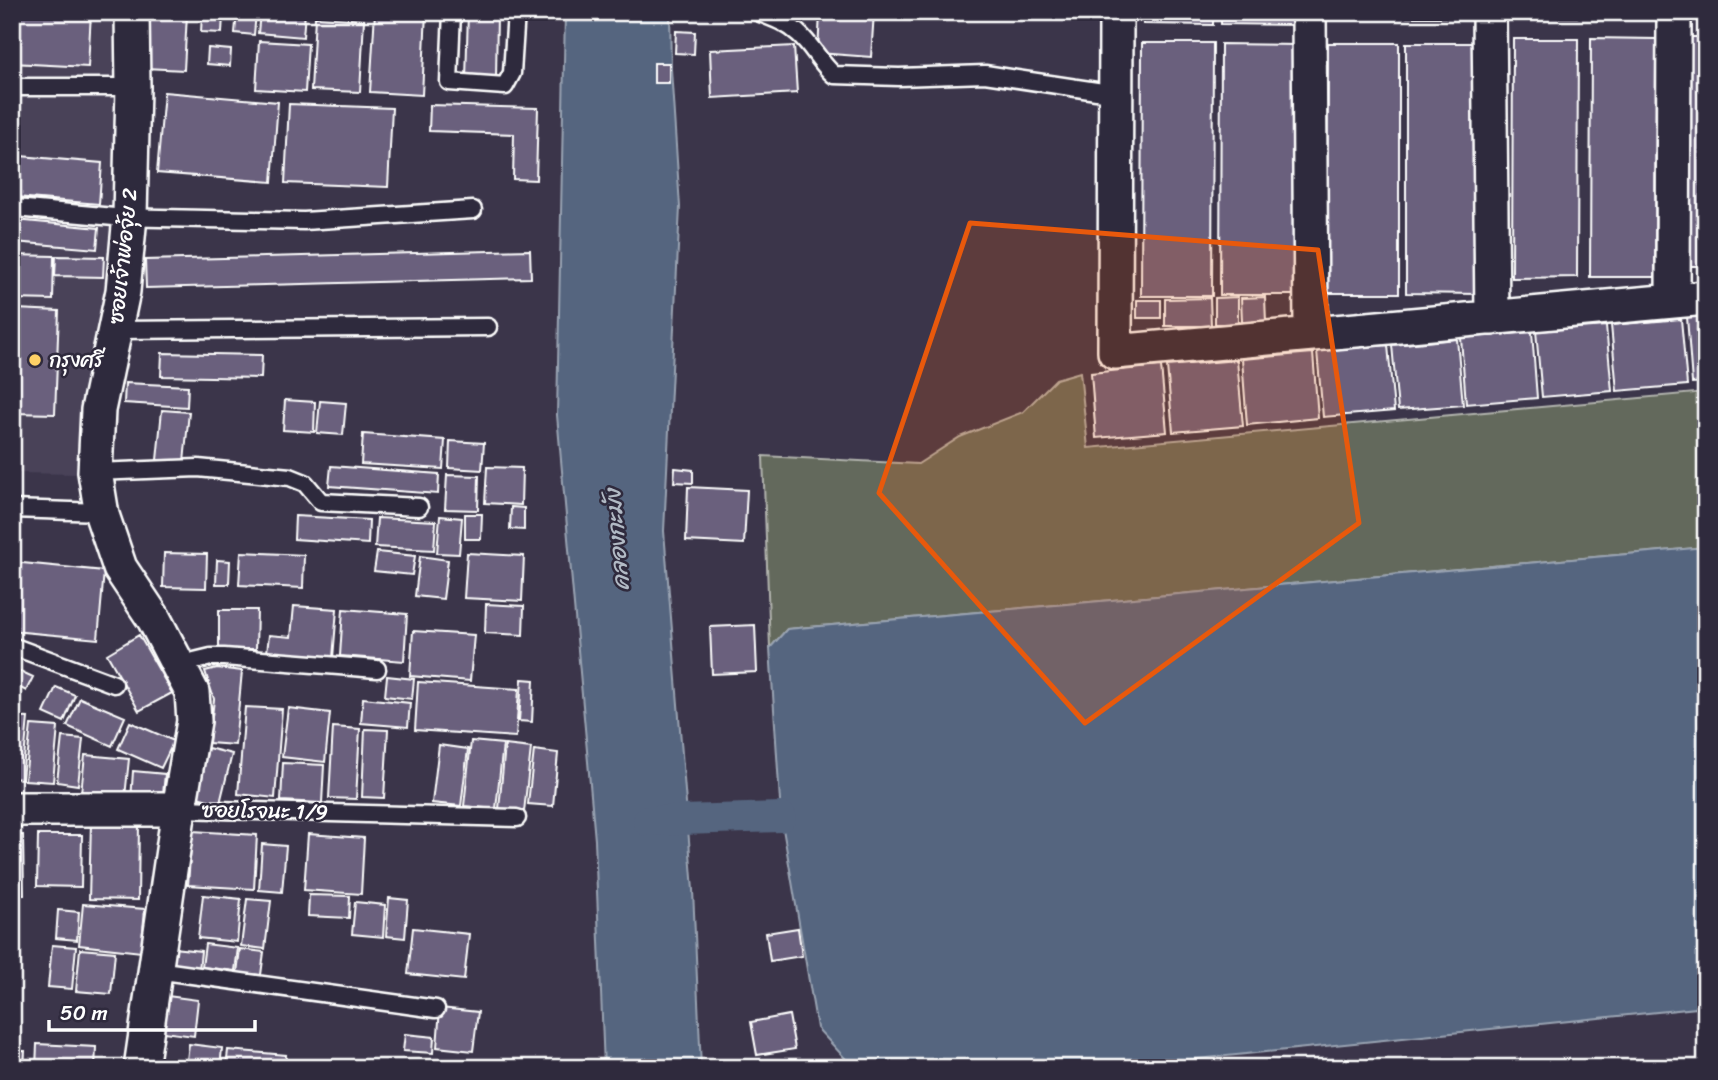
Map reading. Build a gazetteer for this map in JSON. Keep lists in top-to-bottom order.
{
  "streets": {
    "street": ["ซอยเจ้าพ่อจุ้ย 2", "ซอยโรจนะ 1/9"]
  },
  "crossings": [
    ["ซอยเจ้าพ่อจุ้ย 2", "ซอยโรจนะ 1/9"]
  ],
  "water": ["คลองกะมัง"],
  "places": ["กรุงศรี"],
  "scale_bar": "50 m"
}
